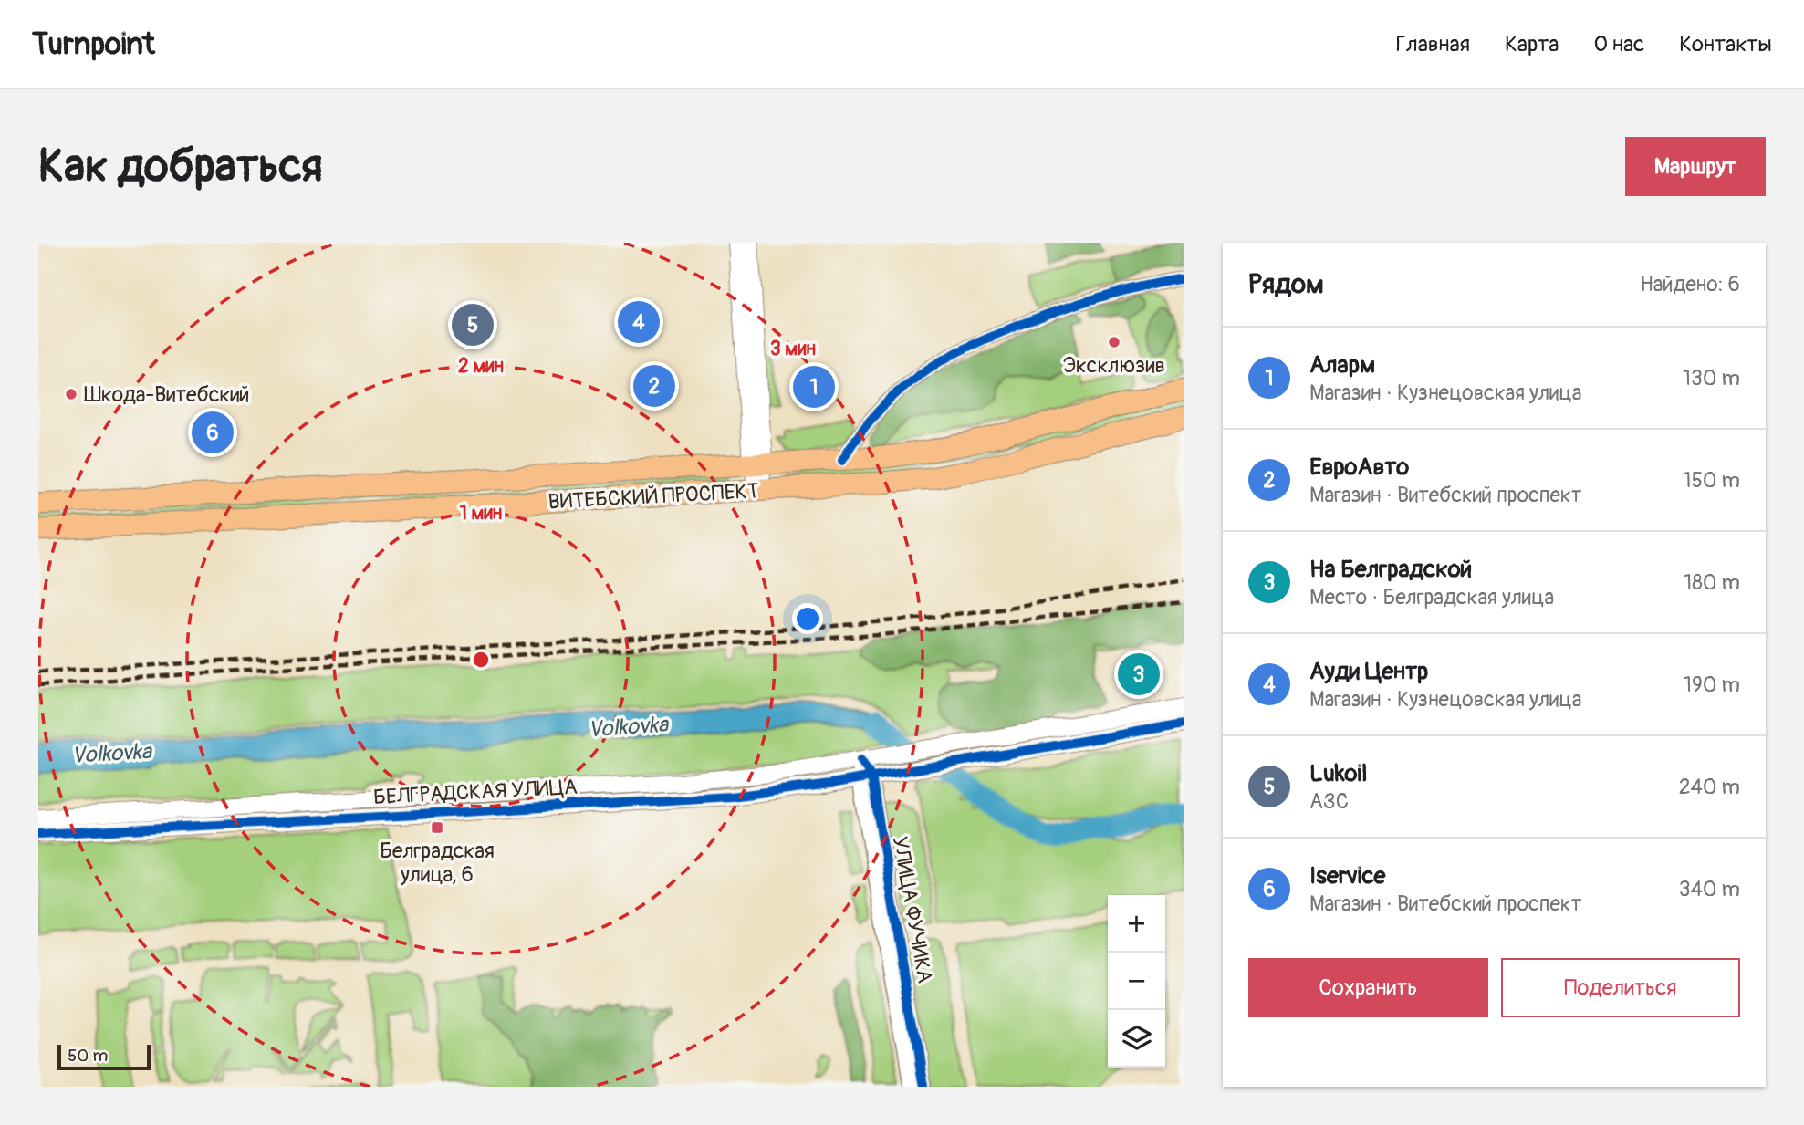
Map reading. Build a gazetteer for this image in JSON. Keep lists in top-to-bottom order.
{
  "streets": {
    "main road": ["ВИТЕБСКИЙ ПРОСПЕКТ"],
    "street": ["БЕЛГРАДСКАЯ УЛИЦА", "УЛИЦА ФУЧИКА"]
  },
  "crossings": [
    ["БЕЛГРАДСКАЯ УЛИЦА", "УЛИЦА ФУЧИКА"]
  ],
  "water": ["Volkovka"],
  "places": {
    "other": ["Эксклюзив", "Шкода-Витебский"],
    "transit": ["Белградская улица, 6"]
  },
  "scale_bar": "50 m",
  "page": {
    "header": "Turnpoint",
    "nav": [
      "Главная",
      "Карта",
      "О нас",
      "Контакты"
    ],
    "buttons": [
      "Маршрут",
      ["Сохранить", "Поделиться"]
    ],
    "title": "Как добраться",
    "heading": ["Рядом", "Найдено: 6"],
    "pins": [
      "4",
      "5",
      "2",
      "1",
      "6",
      "3"
    ],
    "list": [
      {
        "mark": "1",
        "name": "Аларм",
        "note": "Магазин · Кузнецовская улица",
        "value": "130 m"
      },
      {
        "mark": "2",
        "name": "ЕвроАвто",
        "note": "Магазин · Витебский проспект",
        "value": "150 m"
      },
      {
        "mark": "3",
        "name": "На Белградской",
        "note": "Место · Белградская улица",
        "value": "180 m"
      },
      {
        "mark": "4",
        "name": "Ауди Центр",
        "note": "Магазин · Кузнецовская улица",
        "value": "190 m"
      },
      {
        "mark": "5",
        "name": "Lukoil",
        "note": "АЗС",
        "value": "240 m"
      },
      {
        "mark": "6",
        "name": "Iservice",
        "note": "Магазин · Витебский проспект",
        "value": "340 m"
      }
    ],
    "map_buttons": ["+", "−"],
    "scale": "50 m"
  },
  "rings": ["3 мин", "2 мин", "1 мин"]
}
